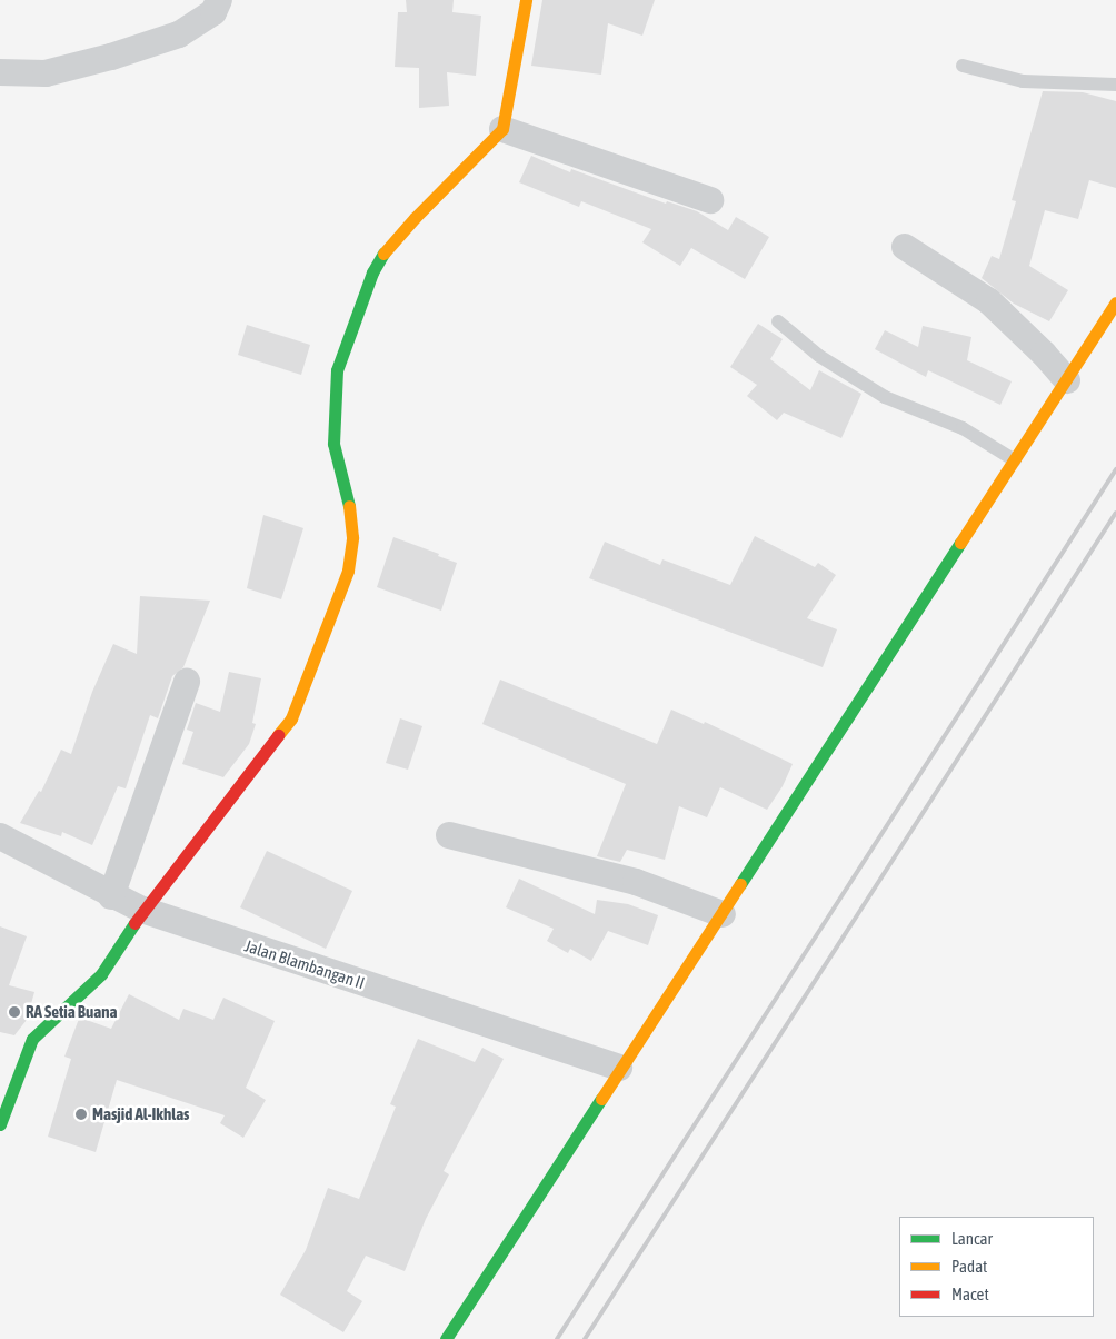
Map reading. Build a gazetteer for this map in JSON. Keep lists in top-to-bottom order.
{
  "streets": {
    "street": ["Jalan Blambangan II"]
  },
  "places": ["RA Setia Buana", "Masjid Al-Ikhlas"],
  "legend": ["Lancar", "Padat", "Macet"]
}
